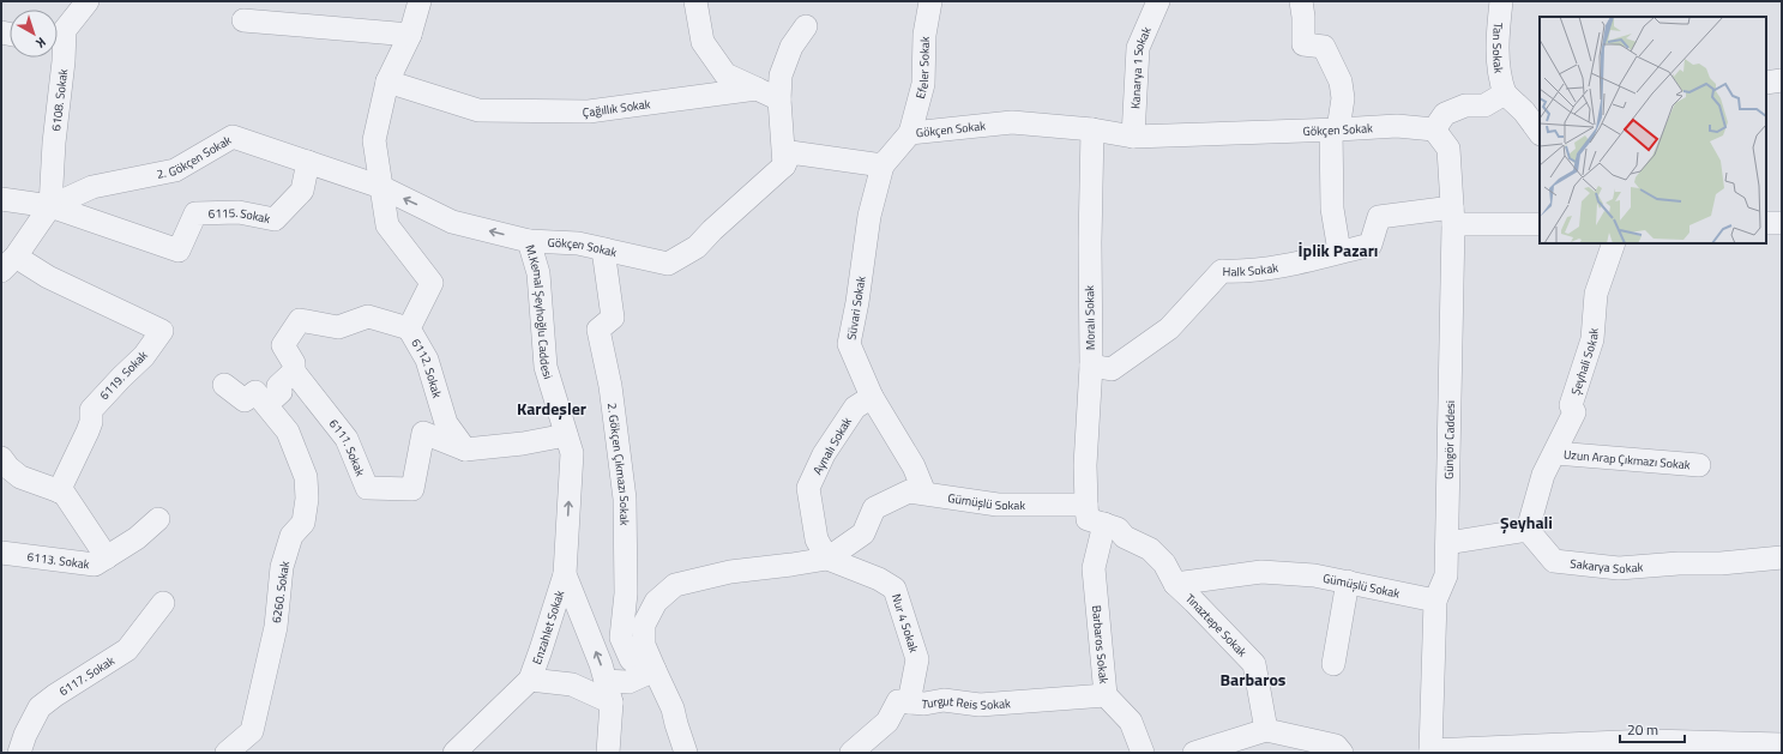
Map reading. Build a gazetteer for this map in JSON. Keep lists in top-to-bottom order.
{
  "streets": {
    "street": [
      "Tan Sokak",
      "Efeler Sokak",
      "Kanarya 1 Sokak",
      "6108. Sokak",
      "Çağıllık Sokak",
      "Gökçen Sokak",
      "2. Gökçen Sokak",
      "6115. Sokak",
      "Halk Sokak",
      "Süvari Sokak",
      "M.Kemal Şeyhoğlu Caddesi",
      "Moralı Sokak",
      "Şeyhali Sokak",
      "6112. Sokak",
      "6119. Sokak",
      "Güngör Caddesi",
      "Aynalı Sokak",
      "6111. Sokak",
      "Uzun Arap Çıkmazı Sokak",
      "2. Gökçen Çıkmazı Sokak",
      "Gümüşlü Sokak",
      "6113. Sokak",
      "Sakarya Sokak",
      "6260. Sokak",
      "Nur 4 Sokak",
      "Tınaztepe Sokak",
      "Enzahlet Sokak",
      "Barbaros Sokak",
      "6117. Sokak",
      "Turgut Reis Sokak"
    ]
  },
  "crossings": [
    ["Efeler Sokak", "Gökçen Sokak"],
    ["Kanarya 1 Sokak", "Gökçen Sokak"],
    ["6108. Sokak", "2. Gökçen Sokak"],
    ["6108. Sokak", "6115. Sokak"],
    ["Gökçen Sokak", "Süvari Sokak"],
    ["Gökçen Sokak", "M.Kemal Şeyhoğlu Caddesi"],
    ["Gökçen Sokak", "Moralı Sokak"],
    ["Gökçen Sokak", "Güngör Caddesi"],
    ["Gökçen Sokak", "2. Gökçen Çıkmazı Sokak"],
    ["2. Gökçen Sokak", "6115. Sokak"],
    ["2. Gökçen Sokak", "M.Kemal Şeyhoğlu Caddesi"],
    ["2. Gökçen Sokak", "6112. Sokak"],
    ["Halk Sokak", "Moralı Sokak"],
    ["Halk Sokak", "Güngör Caddesi"],
    ["Süvari Sokak", "Aynalı Sokak"],
    ["Süvari Sokak", "Gümüşlü Sokak"],
    ["M.Kemal Şeyhoğlu Caddesi", "6112. Sokak"],
    ["M.Kemal Şeyhoğlu Caddesi", "6111. Sokak"],
    ["M.Kemal Şeyhoğlu Caddesi", "Enzahlet Sokak"],
    ["Moralı Sokak", "Gümüşlü Sokak"],
    ["Şeyhali Sokak", "Uzun Arap Çıkmazı Sokak"],
    ["Şeyhali Sokak", "Sakarya Sokak"],
    ["6112. Sokak", "6111. Sokak"],
    ["Güngör Caddesi", "Gümüşlü Sokak"],
    ["Aynalı Sokak", "Gümüşlü Sokak"],
    ["Aynalı Sokak", "Nur 4 Sokak"],
    ["2. Gökçen Çıkmazı Sokak", "Gümüşlü Sokak"],
    ["Gümüşlü Sokak", "Nur 4 Sokak"],
    ["Gümüşlü Sokak", "Tınaztepe Sokak"],
    ["Nur 4 Sokak", "Turgut Reis Sokak"],
    ["Barbaros Sokak", "Turgut Reis Sokak"]
  ],
  "one_way": ["M.Kemal Şeyhoğlu Caddesi"],
  "districts": [
    "İplik Pazarı",
    "Kardeşler",
    "Şeyhali",
    "Barbaros"
  ],
  "scale_bar": "20 m",
  "north": "bottom right"
}
